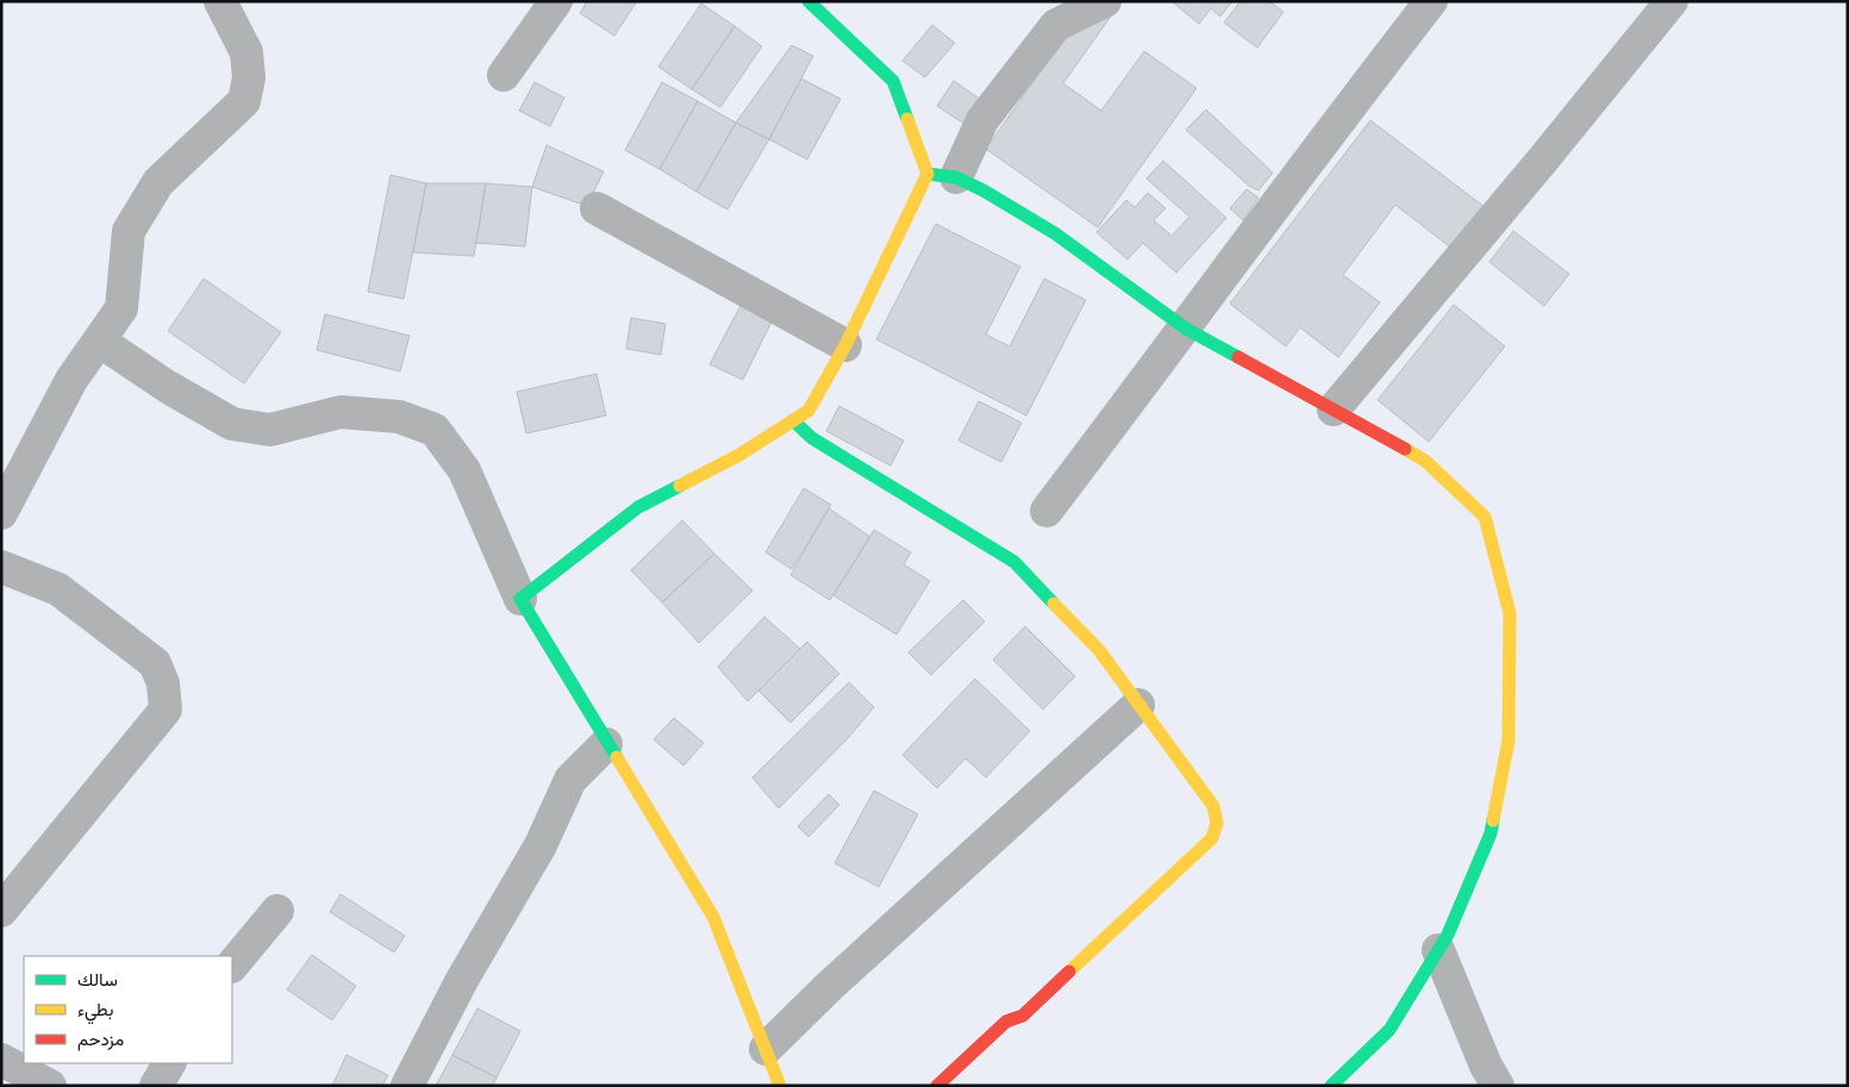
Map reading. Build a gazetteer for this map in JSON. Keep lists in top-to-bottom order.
{
  "legend": ["سالك", "بطيء", "مزدحم"]
}
